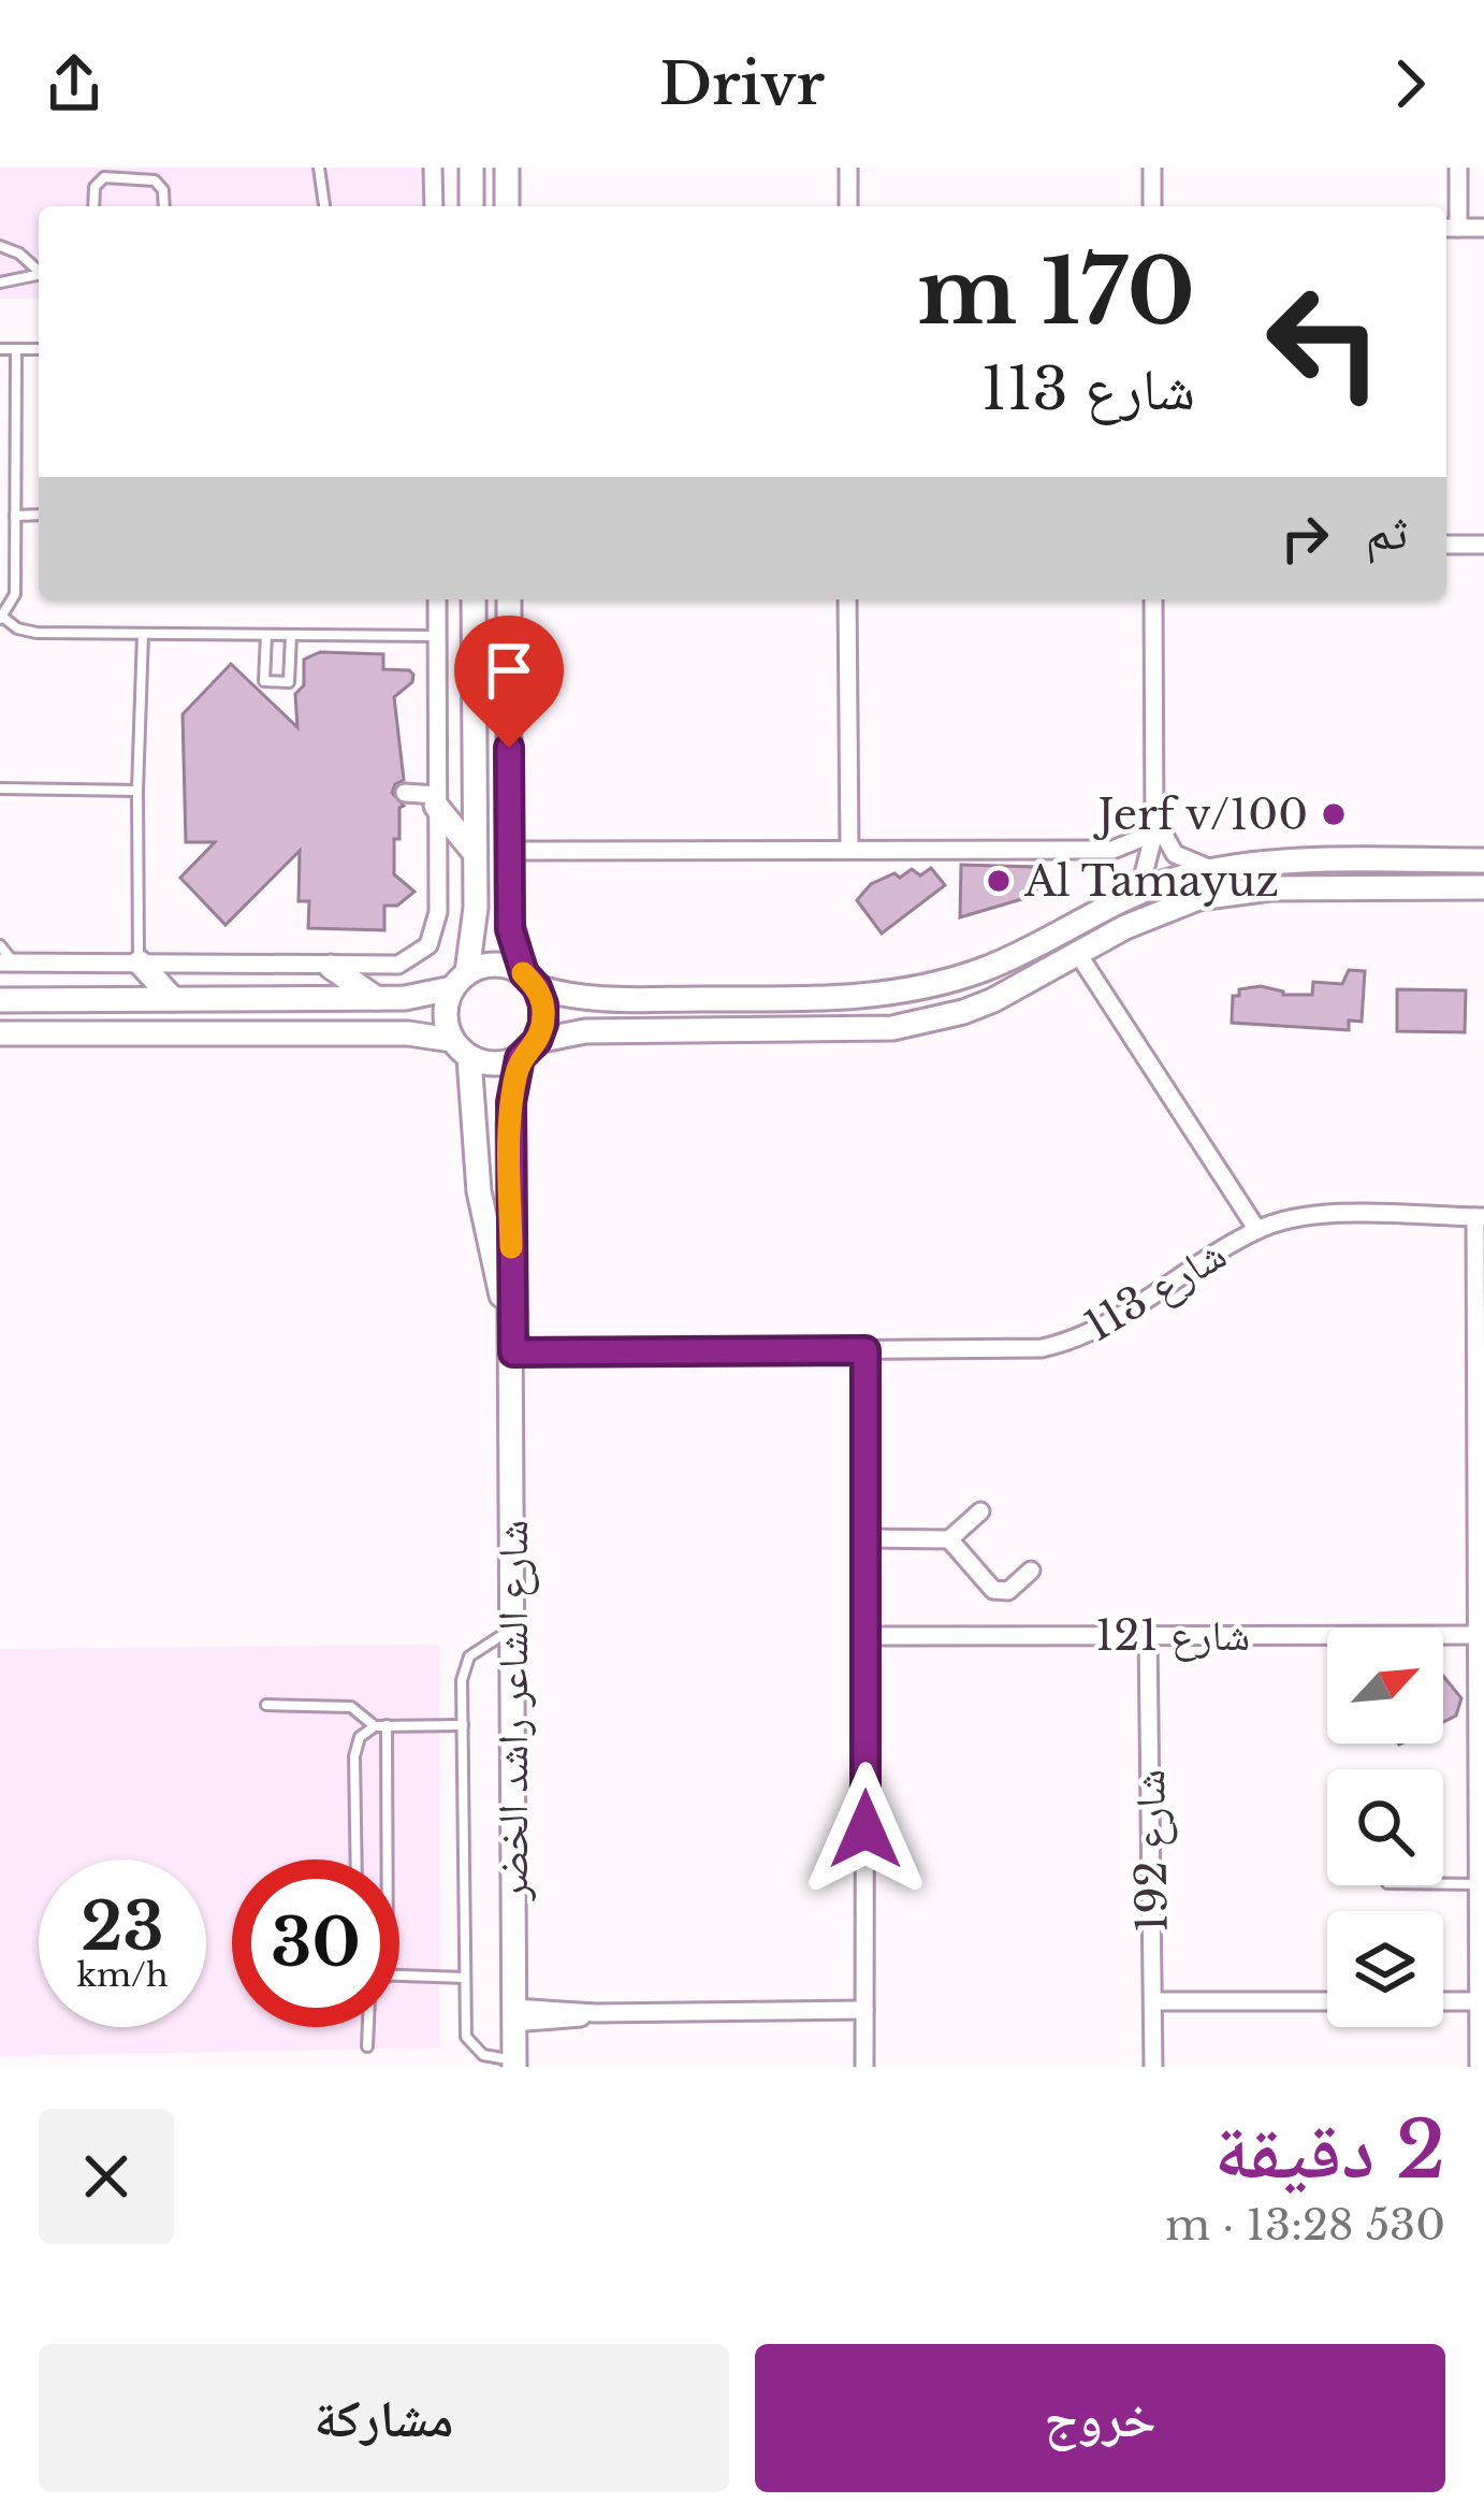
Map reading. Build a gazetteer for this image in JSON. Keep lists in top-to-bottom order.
{
  "streets": {
    "street": [
      "شارع 113",
      "شارع 121",
      "شارع الشاعر راشد الخضر",
      "شارع 192"
    ]
  },
  "crossings": [
    ["شارع 113", "شارع الشاعر راشد الخضر"],
    ["شارع 121", "شارع 192"]
  ],
  "places": ["Jerf v/100", "Al Tamayuz"],
  "north": "top right",
  "page": {
    "header": "Drivr",
    "turn": ["170 m", "شارع 113"],
    "then": "ثم",
    "speed": "23 km/h",
    "limit": "30",
    "heading": ["2 دقيقة", "530 m · 13:28"],
    "buttons": ["خروج", "مشاركة"]
  }
}
